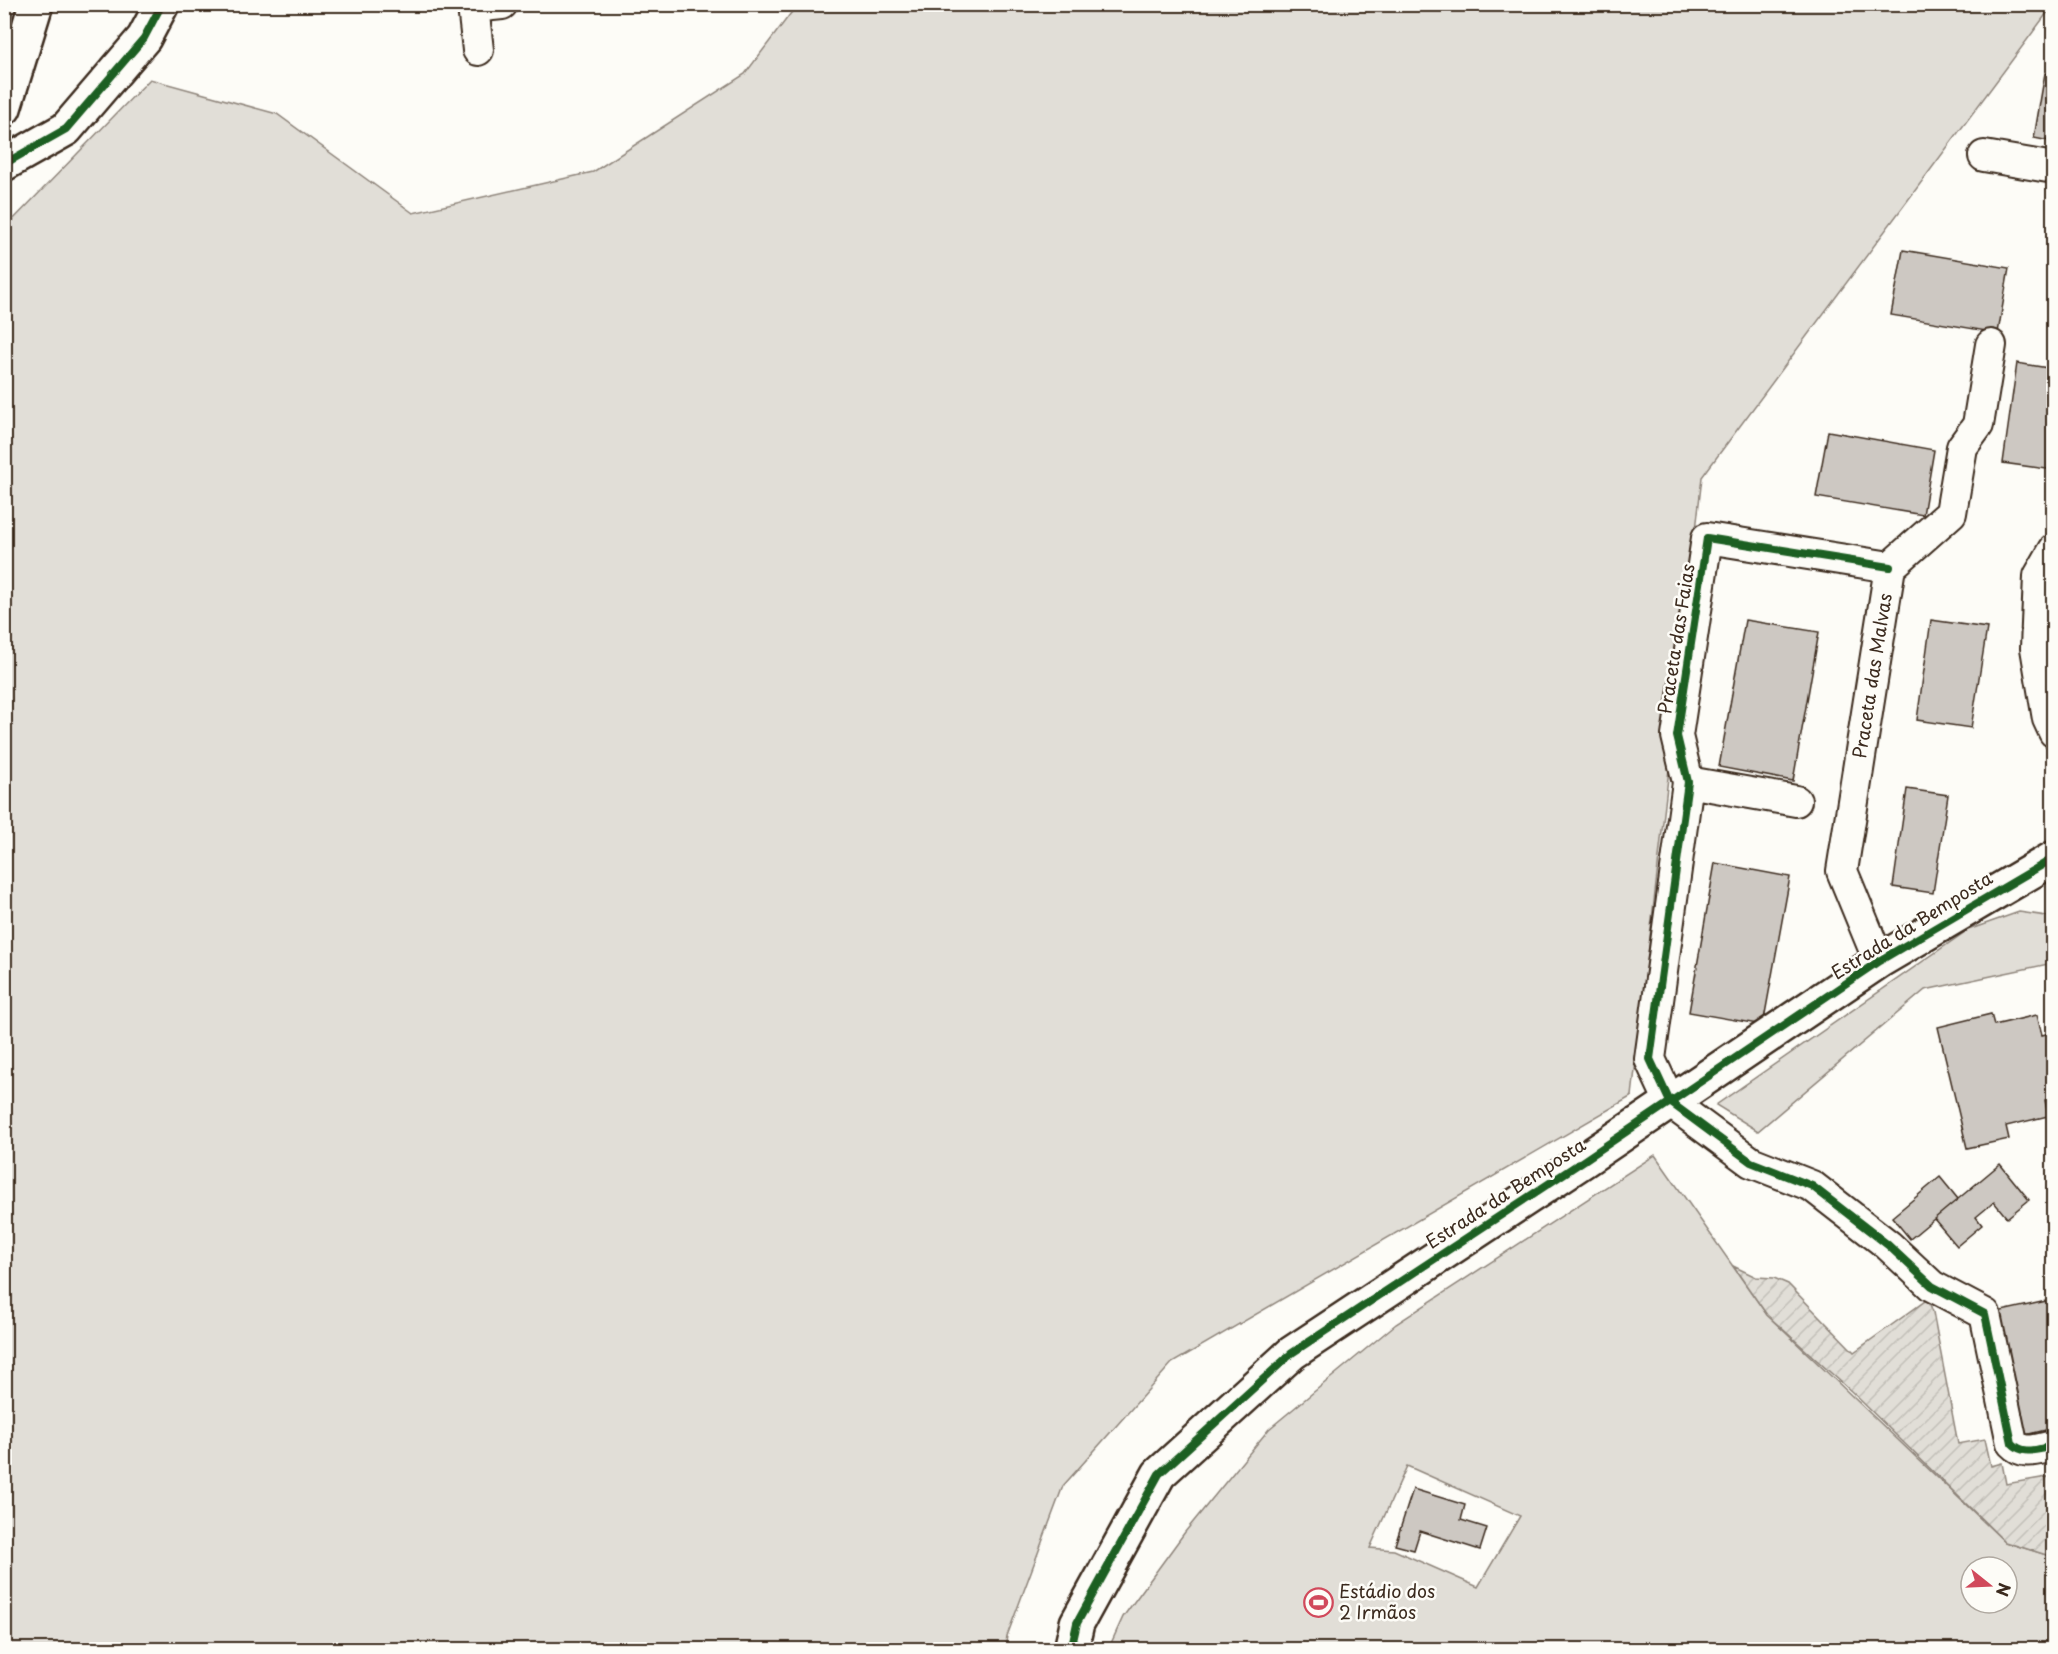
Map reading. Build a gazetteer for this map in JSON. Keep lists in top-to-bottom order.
{
  "streets": {
    "street": ["Praceta das Faias", "Praceta das Malvas", "Estrada da Bemposta"]
  },
  "crossings": [
    ["Praceta das Faias", "Praceta das Malvas"],
    ["Praceta das Faias", "Estrada da Bemposta"],
    ["Praceta das Malvas", "Estrada da Bemposta"]
  ],
  "places": {
    "sports": ["Estádio dos 2 Irmãos"]
  },
  "north": "right"
}
